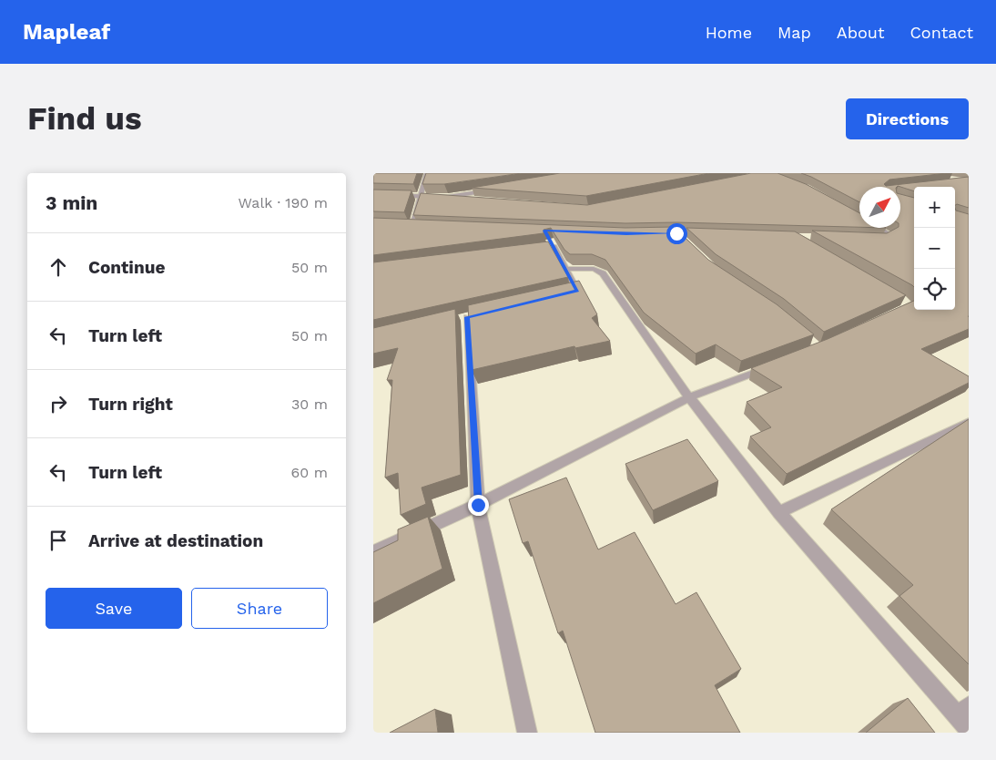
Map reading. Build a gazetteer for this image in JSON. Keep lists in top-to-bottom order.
{
  "north": "top right",
  "page": {
    "header": "Mapleaf",
    "nav": [
      "Home",
      "Map",
      "About",
      "Contact"
    ],
    "buttons": [
      "Directions",
      ["Save", "Share"]
    ],
    "title": "Find us",
    "heading": ["3 min", "Walk · 190 m"],
    "map_buttons": ["+", "−"],
    "list": [
      ["Continue", "50 m"],
      ["Turn left", "50 m"],
      ["Turn right", "30 m"],
      ["Turn left", "60 m"],
      "Arrive at destination"
    ]
  }
}
